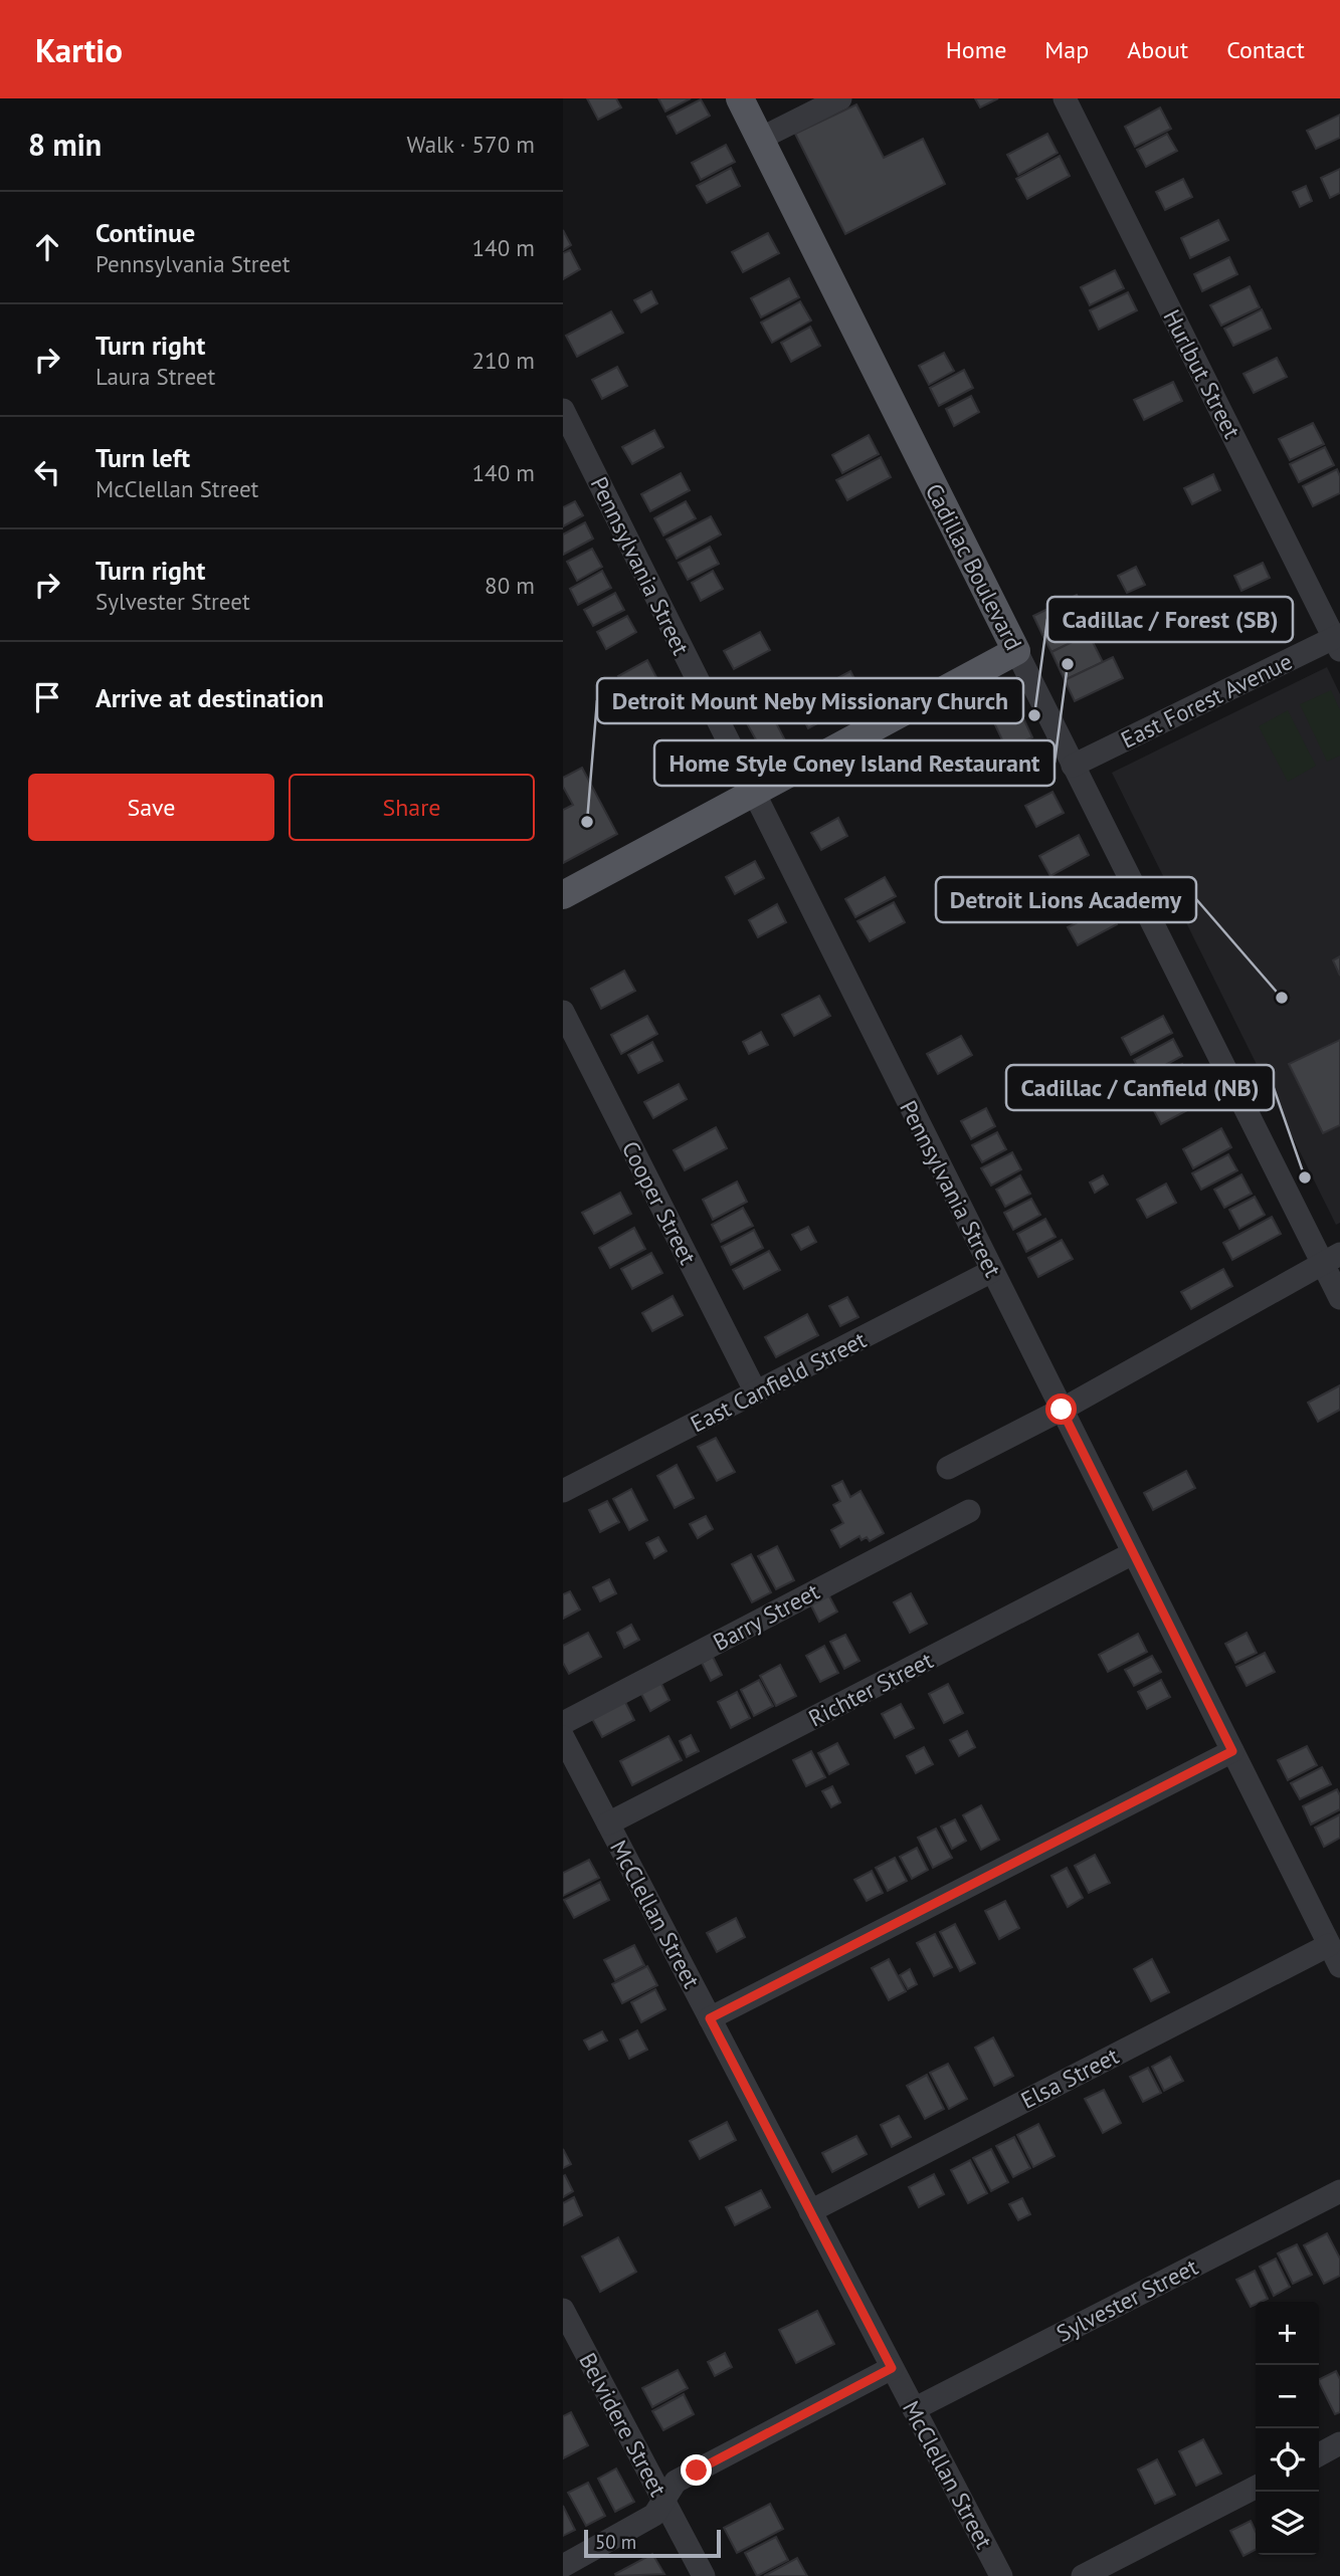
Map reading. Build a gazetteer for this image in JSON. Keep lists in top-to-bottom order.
{
  "streets": {
    "main road": ["Cadillac Boulevard"],
    "street": [
      "Hurlbut Street",
      "Pennsylvania Street",
      "East Forest Avenue",
      "Cooper Street",
      "East Canfield Street",
      "Barry Street",
      "Richter Street",
      "McClellan Street",
      "Elsa Street",
      "Sylvester Street",
      "Belvidere Street"
    ]
  },
  "crossings": [
    ["Hurlbut Street", "East Forest Avenue"],
    ["Pennsylvania Street", "East Canfield Street"],
    ["Pennsylvania Street", "Richter Street"],
    ["Pennsylvania Street", "Elsa Street"],
    ["Cadillac Boulevard", "East Forest Avenue"],
    ["Cooper Street", "East Canfield Street"],
    ["Richter Street", "McClellan Street"],
    ["McClellan Street", "Elsa Street"],
    ["McClellan Street", "Sylvester Street"]
  ],
  "places": [
    "Home Style Coney Island Restaurant",
    "Cadillac / Forest (SB)",
    "Detroit Mount Neby Missionary Church",
    "Detroit Lions Academy",
    "Cadillac / Canfield (NB)"
  ],
  "scale_bar": "50 m",
  "page": {
    "header": "Kartio",
    "nav": [
      "Home",
      "Map",
      "About",
      "Contact"
    ],
    "heading": ["8 min", "Walk · 570 m"],
    "list": [
      ["Continue", "Pennsylvania Street", "140 m"],
      ["Turn right", "Laura Street", "210 m"],
      ["Turn left", "McClellan Street", "140 m"],
      ["Turn right", "Sylvester Street", "80 m"],
      "Arrive at destination"
    ],
    "buttons": ["Save", "Share"],
    "map_buttons": ["+", "−"],
    "scale": "50 m"
  }
}
